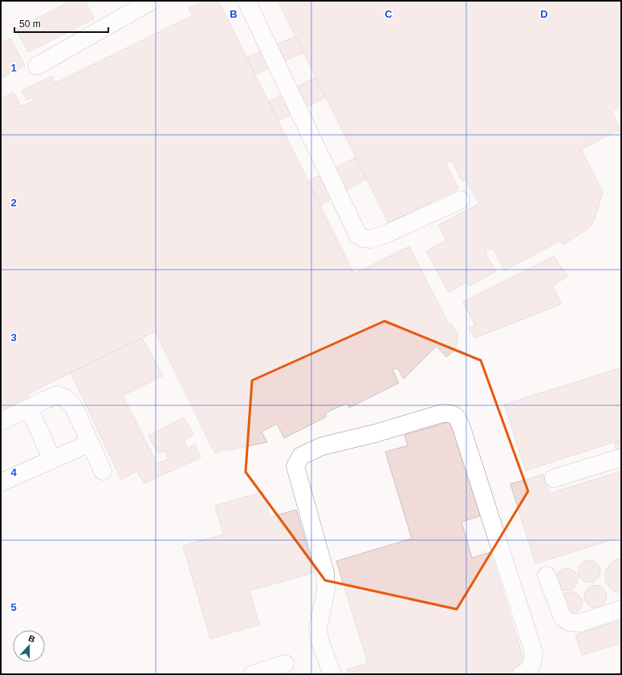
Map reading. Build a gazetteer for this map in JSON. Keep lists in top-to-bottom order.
{
  "scale_bar": "50 m",
  "north": "top",
  "grid": {
    "columns": ["B", "C", "D"],
    "rows": [
      "1",
      "2",
      "3",
      "4",
      "5"
    ]
  }
}
